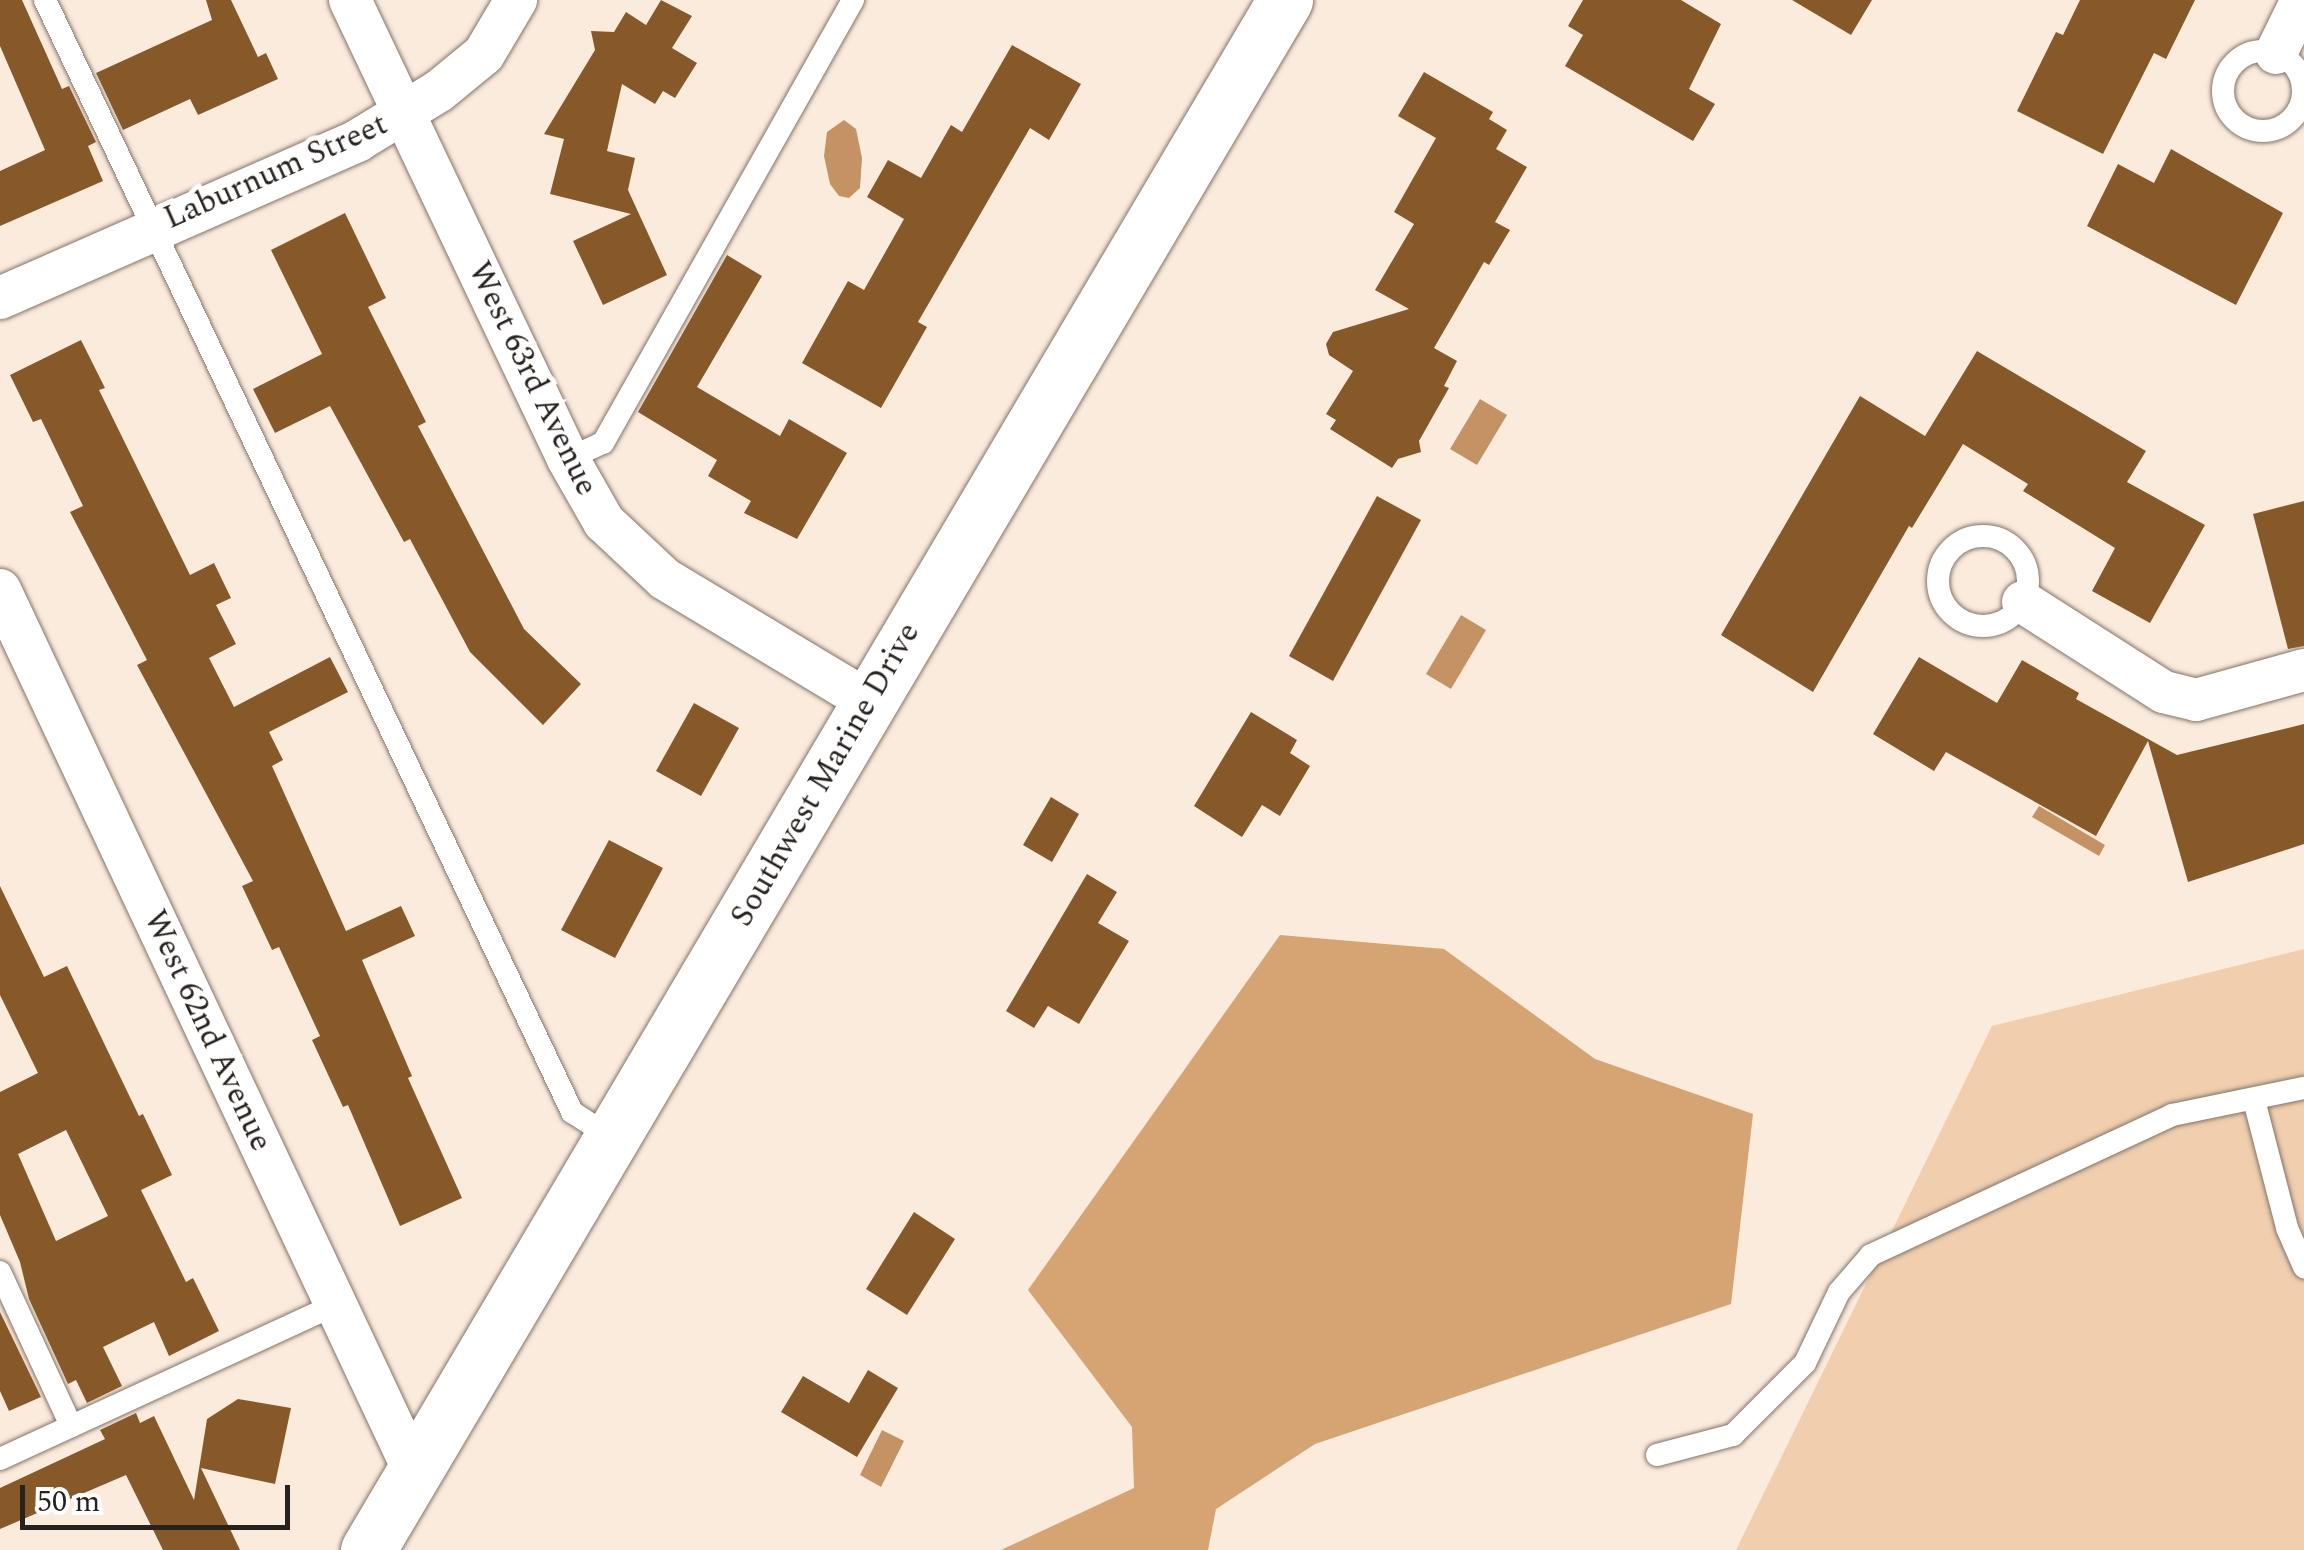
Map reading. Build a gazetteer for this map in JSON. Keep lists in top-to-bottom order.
{
  "streets": {
    "main road": ["Southwest Marine Drive"],
    "street": ["Laburnum Street", "West 63rd Avenue", "West 62nd Avenue"]
  },
  "crossings": [
    ["Laburnum Street", "West 63rd Avenue"],
    ["West 63rd Avenue", "Southwest Marine Drive"],
    ["Southwest Marine Drive", "West 62nd Avenue"]
  ],
  "scale_bar": "50 m"
}
